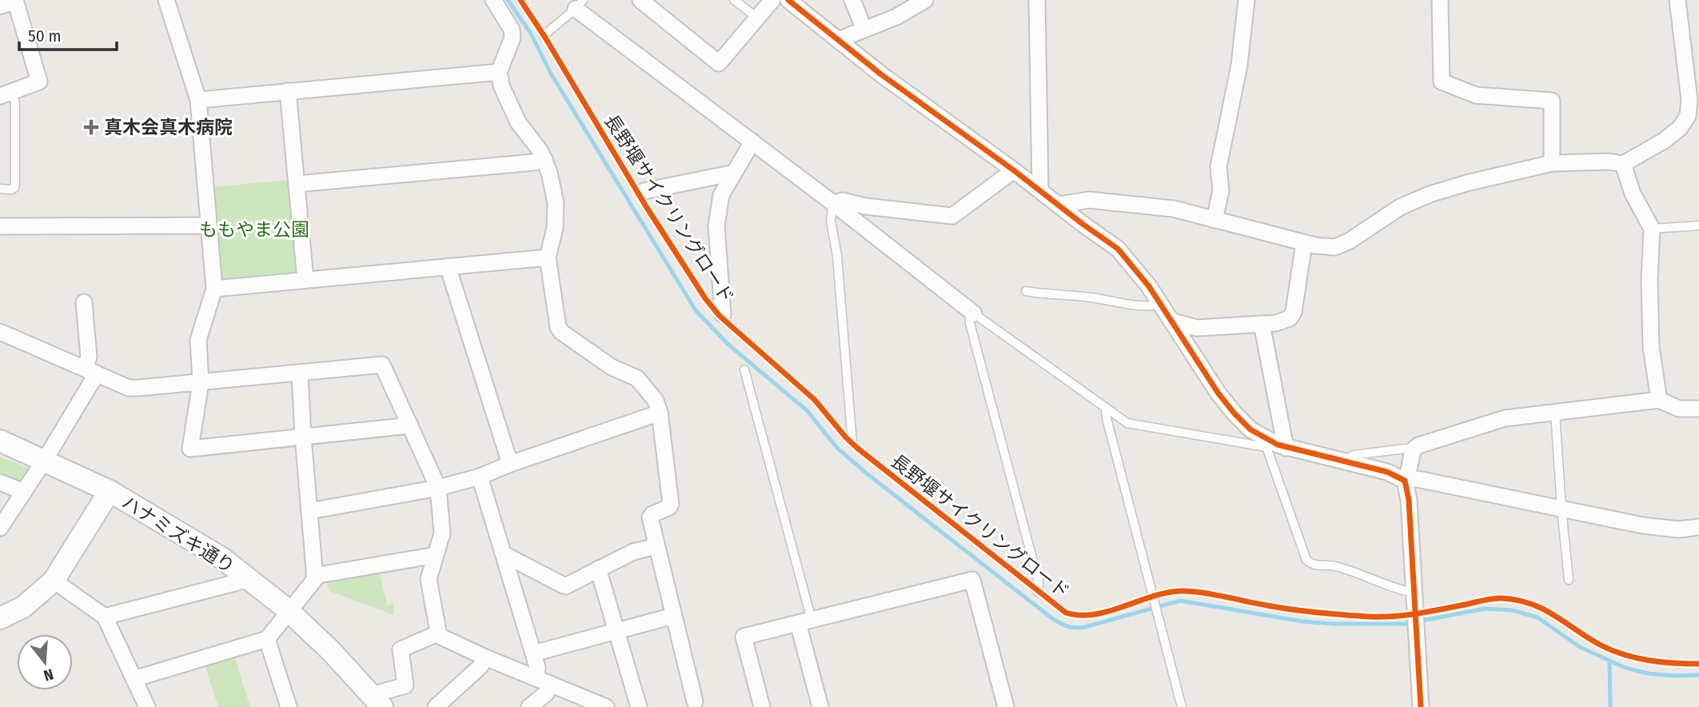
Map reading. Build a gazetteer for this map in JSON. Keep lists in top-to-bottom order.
{
  "streets": {
    "street": ["ハナミズキ通り"],
    "cycle path": ["長野堰サイクリングロード"]
  },
  "parks": ["ももやま公園"],
  "places": {
    "health": ["真木会真木病院"]
  },
  "scale_bar": "50 m",
  "north": "bottom"
}
